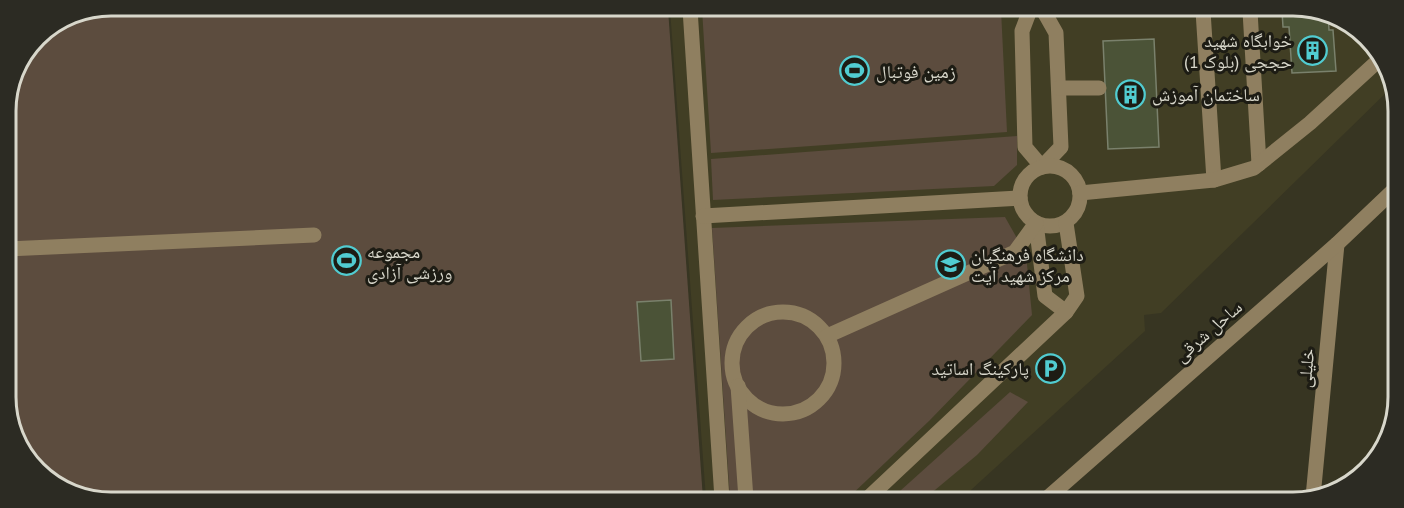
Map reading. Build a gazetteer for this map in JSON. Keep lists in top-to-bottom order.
{
  "streets": {
    "street": ["ساحل شرقی", "خلیلی"]
  },
  "crossings": [
    ["ساحل شرقی", "خلیلی"]
  ],
  "places": {
    "building": ["خوابگاه شهید حججی (بلوک 1)", "ساختمان آموزش"],
    "sports": ["زمین فوتبال", "مجموعه ورزشی آزادی"],
    "school or university": ["دانشگاه فرهنگیان مرکز شهید آیت"],
    "parking": ["پارکینگ اساتید"]
  }
}
